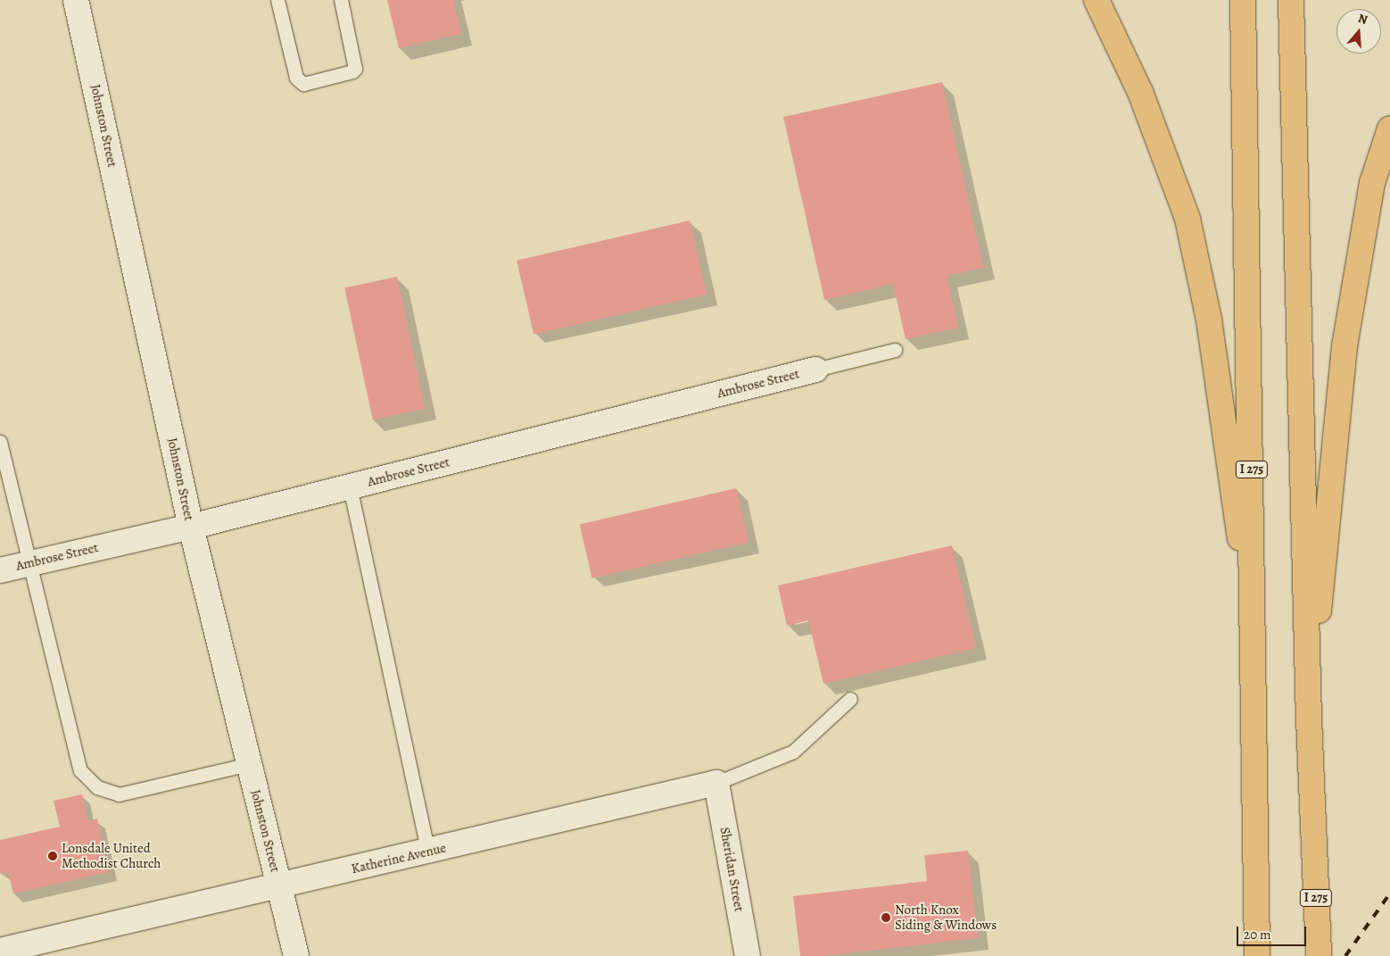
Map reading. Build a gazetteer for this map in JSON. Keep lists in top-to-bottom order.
{
  "streets": {
    "highway": ["I 275"],
    "street": [
      "Johnston Street",
      "Ambrose Street",
      "Katherine Avenue",
      "Sheridan Street"
    ]
  },
  "crossings": [
    ["Johnston Street", "Ambrose Street"],
    ["Johnston Street", "Katherine Avenue"],
    ["Katherine Avenue", "Sheridan Street"]
  ],
  "places": ["Lonsdale United Methodist Church", "North Knox Siding & Windows"],
  "scale_bar": "20 m",
  "north": "top"
}
